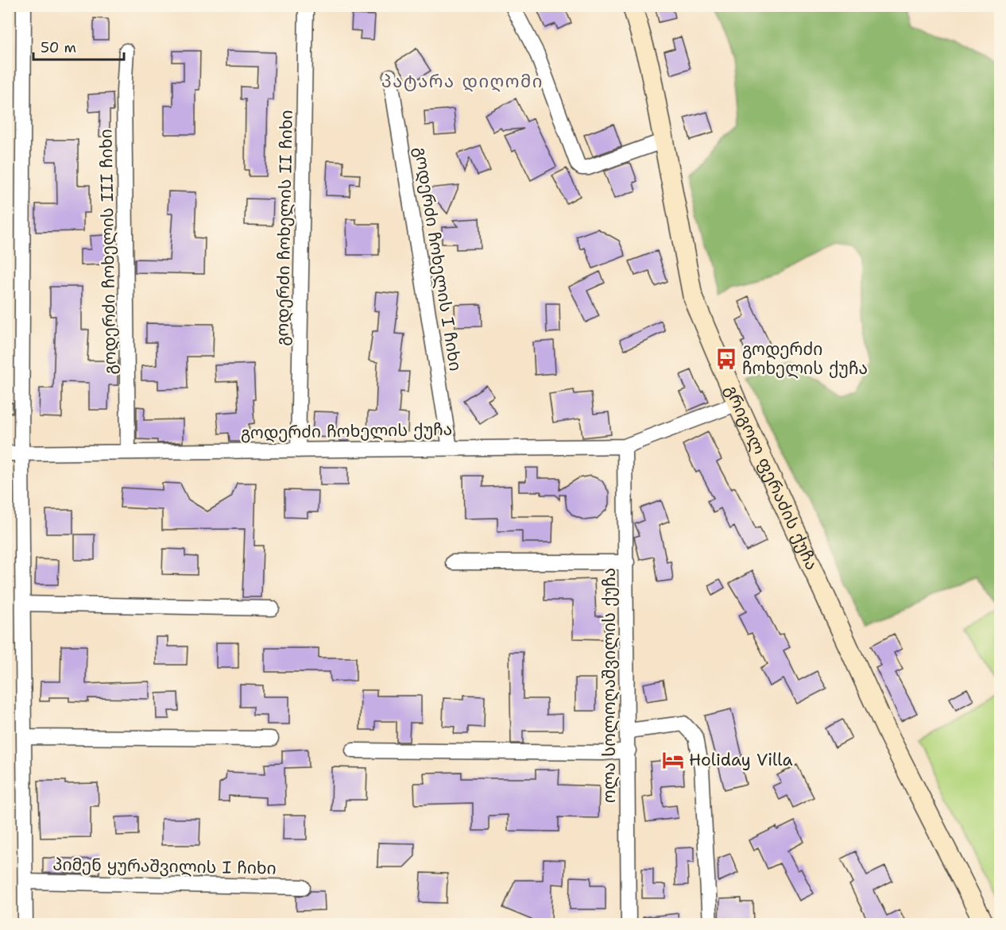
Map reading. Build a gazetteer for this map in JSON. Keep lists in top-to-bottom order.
{
  "streets": {
    "street": [
      "გოდერძი ჩოხელის II ჩიხი",
      "გოდერძი ჩოხელის III ჩიხი",
      "გოდერძი ჩოხელის I ჩიხი",
      "გოდერძი ჩოხელის ქუჩა",
      "გრიგოლ ფერაძის ქუჩა",
      "ოლა სოლოღაშვილის ქუჩა",
      "პიმენ ყურაშვილის I ჩიხი"
    ]
  },
  "crossings": [
    ["გოდერძი ჩოხელის II ჩიხი", "გოდერძი ჩოხელის ქუჩა"],
    ["გოდერძი ჩოხელის III ჩიხი", "გოდერძი ჩოხელის ქუჩა"],
    ["გოდერძი ჩოხელის I ჩიხი", "გოდერძი ჩოხელის ქუჩა"],
    ["გოდერძი ჩოხელის ქუჩა", "გრიგოლ ფერაძის ქუჩა"],
    ["გოდერძი ჩოხელის ქუჩა", "ოლა სოლოღაშვილის ქუჩა"]
  ],
  "districts": ["პატარა დიღომი"],
  "places": {
    "bus stop": ["გოდერძი ჩოხელის ქუჩა"],
    "hotel": ["Holiday Villa"]
  },
  "scale_bar": "50 m"
}
